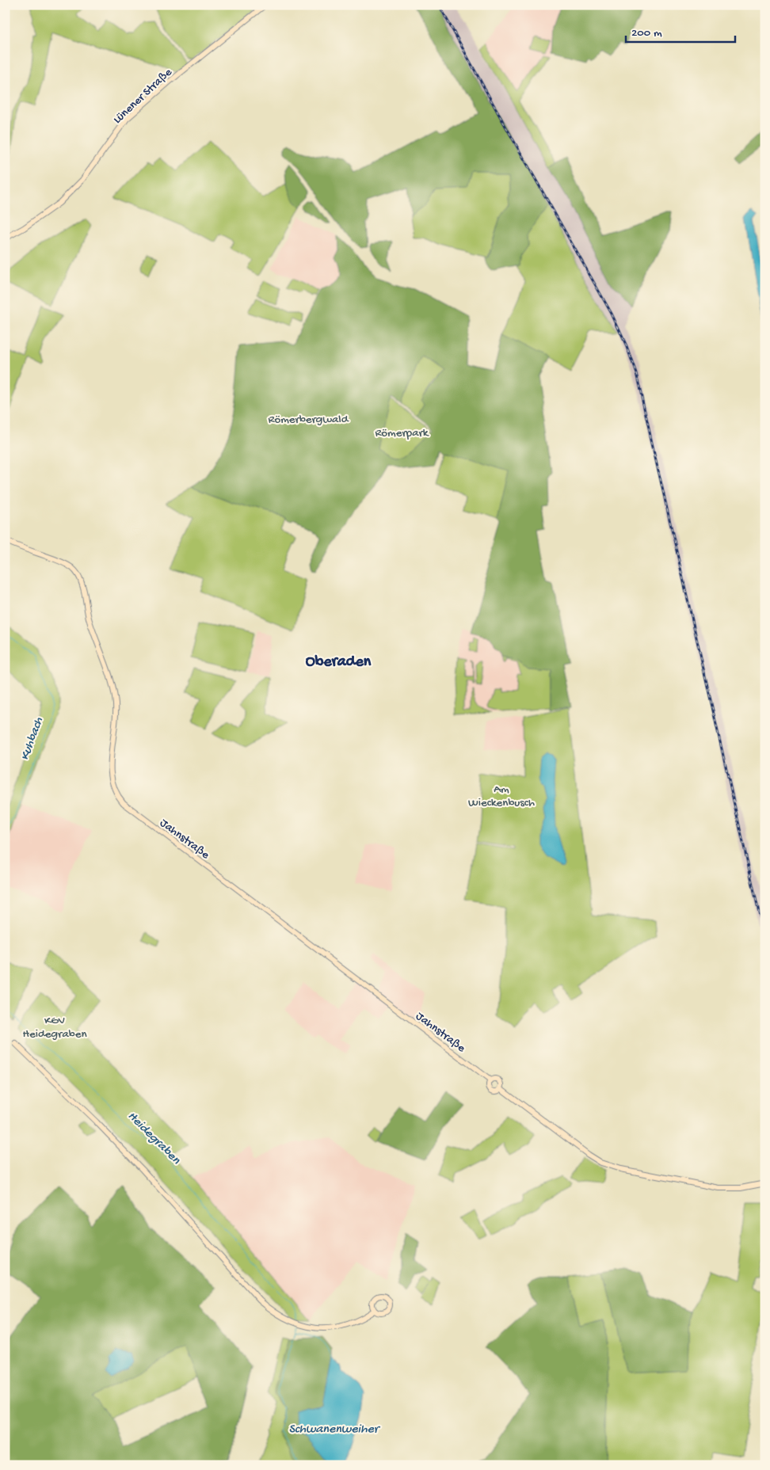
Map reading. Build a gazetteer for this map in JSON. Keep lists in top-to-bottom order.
{
  "streets": {
    "main road": ["Lünener Straße", "Jahnstraße"]
  },
  "districts": ["Oberaden"],
  "water": ["Kuhbach", "Heidegraben", "Schwanenweiher"],
  "parks": [
    "Römerbergwald",
    "Römerpark",
    "Am Wieckenbusch",
    "KGV Heidegraben"
  ],
  "scale_bar": "200 m"
}
